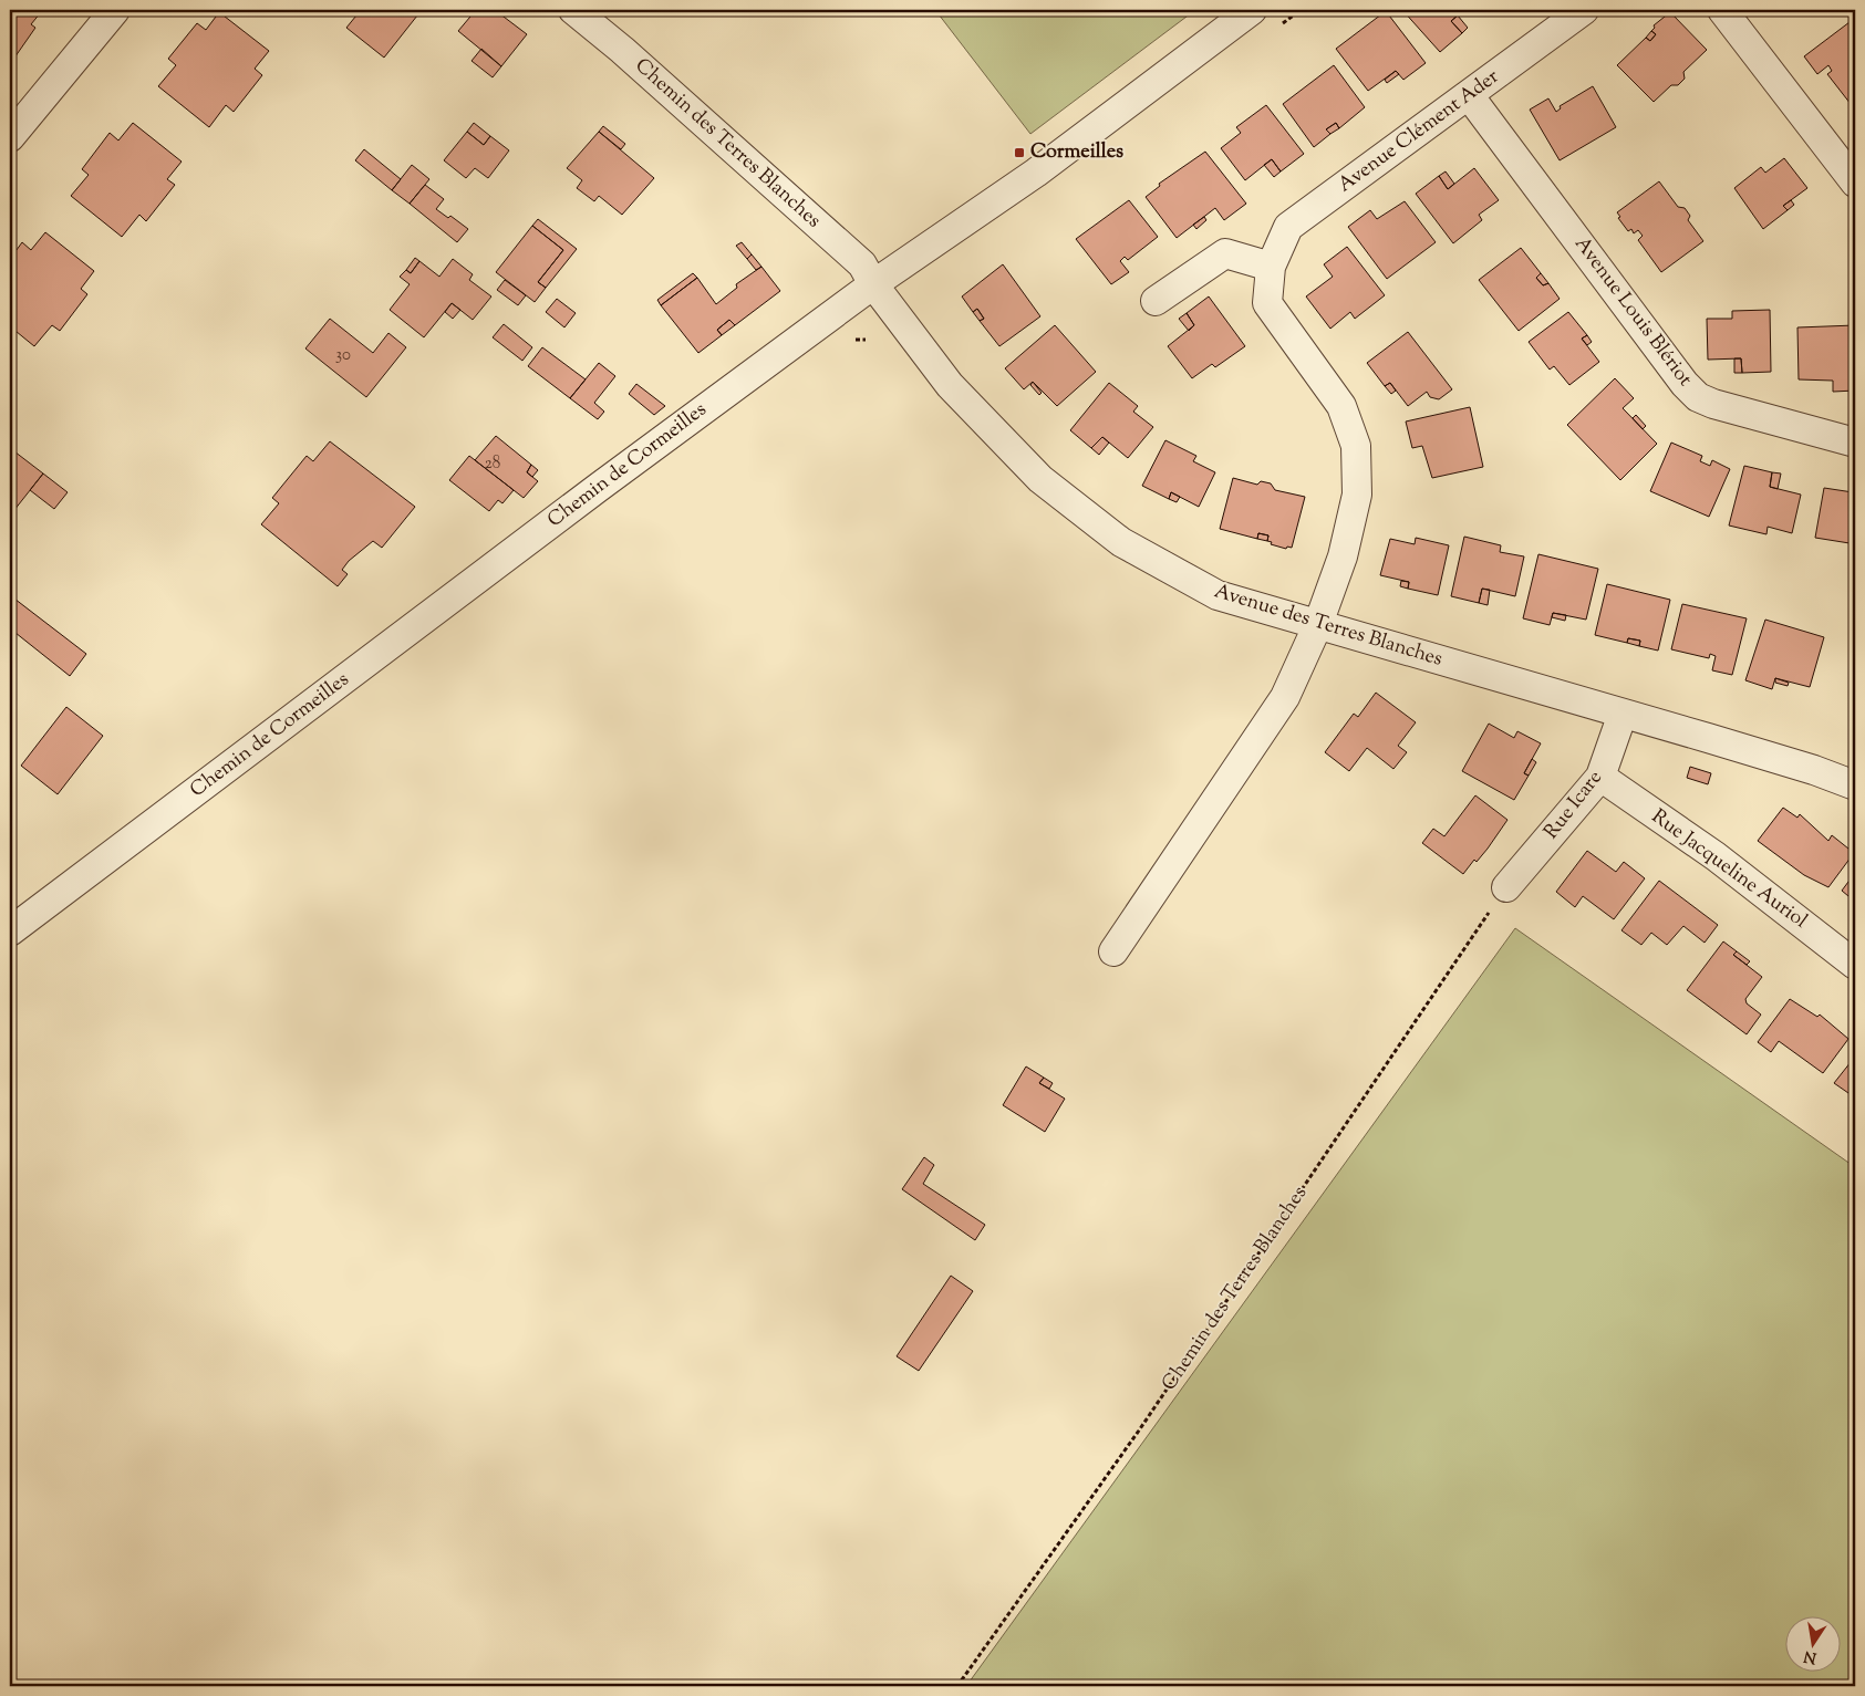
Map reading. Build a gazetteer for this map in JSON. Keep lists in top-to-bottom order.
{
  "streets": {
    "street": [
      "Avenue Clément Ader",
      "Chemin des Terres Blanches",
      "Avenue Louis Blériot",
      "Chemin de Cormeilles",
      "Avenue des Terres Blanches",
      "Rue Icare",
      "Rue Jacqueline Auriol"
    ]
  },
  "crossings": [
    ["Avenue Clément Ader", "Avenue Louis Blériot"],
    ["Avenue Clément Ader", "Avenue des Terres Blanches"],
    ["Chemin des Terres Blanches", "Chemin de Cormeilles"],
    ["Chemin des Terres Blanches", "Avenue des Terres Blanches"],
    ["Chemin des Terres Blanches", "Rue Icare"],
    ["Chemin de Cormeilles", "Avenue des Terres Blanches"],
    ["Avenue des Terres Blanches", "Rue Icare"],
    ["Rue Icare", "Rue Jacqueline Auriol"]
  ],
  "places": {
    "transit": ["Cormeilles"]
  },
  "house_numbers": ["30", "28"],
  "north": "bottom"
}
